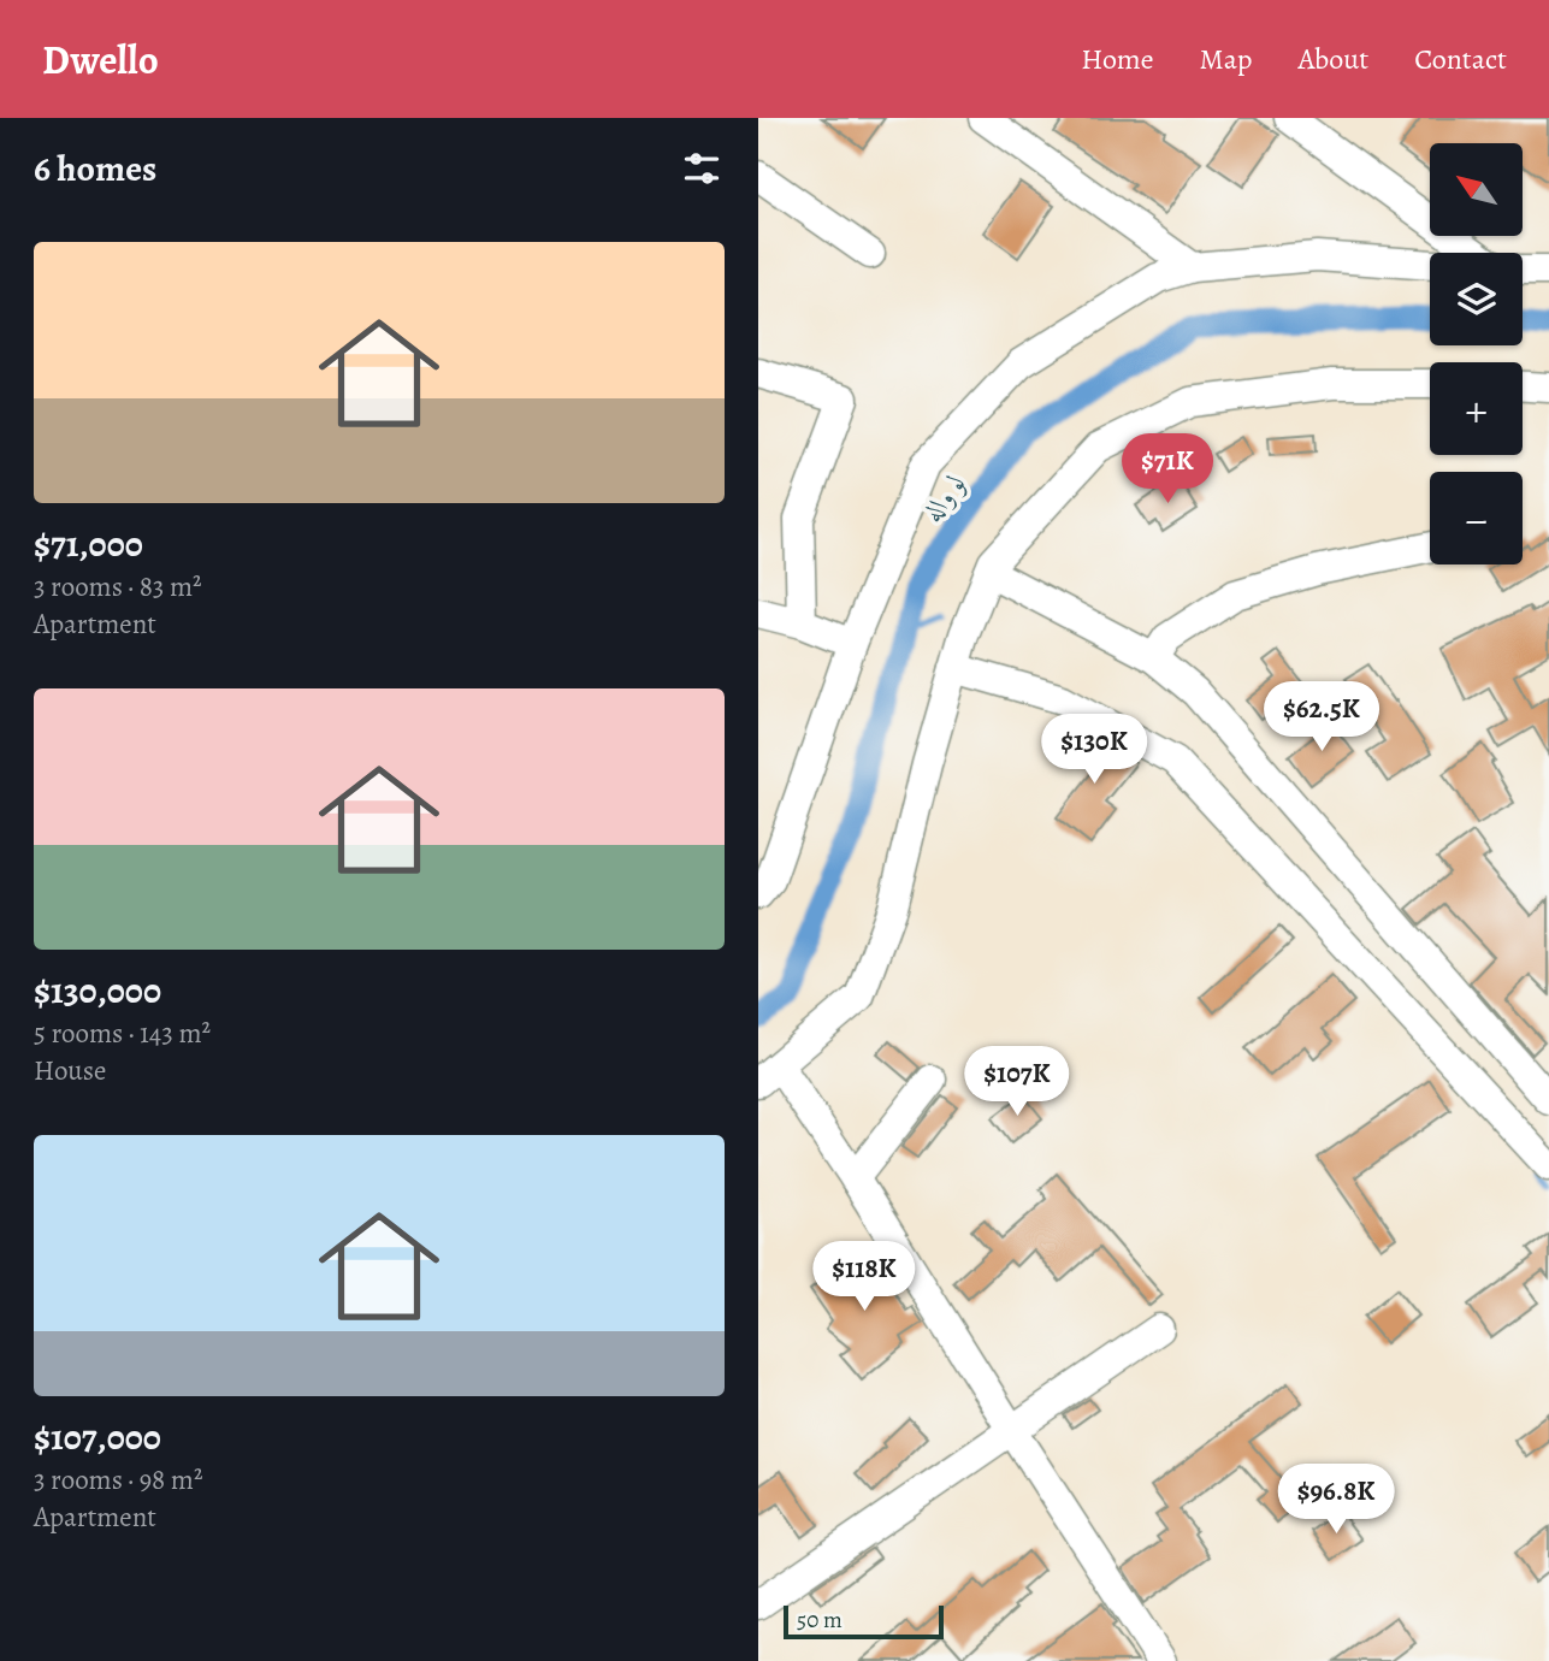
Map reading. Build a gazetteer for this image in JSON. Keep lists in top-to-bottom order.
{
  "water": ["لو واله"],
  "scale_bar": "50 m",
  "north": "top left",
  "page": {
    "header": "Dwello",
    "nav": [
      "Home",
      "Map",
      "About",
      "Contact"
    ],
    "heading": "6 homes",
    "map_buttons": ["+", "−"],
    "list": [
      {
        "name": "$71,000",
        "note": "3 rooms · 83 m² · Apartment"
      },
      {
        "name": "$130,000",
        "note": "5 rooms · 143 m² · House"
      },
      {
        "name": "$107,000",
        "note": "3 rooms · 98 m² · Apartment"
      }
    ],
    "price": [
      "$71K",
      "$62.5K",
      "$130K",
      "$107K",
      "$118K",
      "$96.8K"
    ],
    "scale": "50 m"
  }
}
